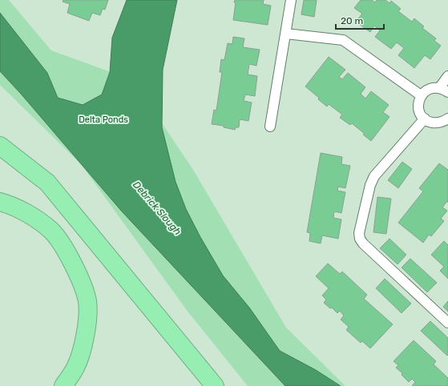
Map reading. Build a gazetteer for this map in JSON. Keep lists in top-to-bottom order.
{
  "water": ["Debrick Slough"],
  "parks": ["Delta Ponds"],
  "scale_bar": "20 m"
}
